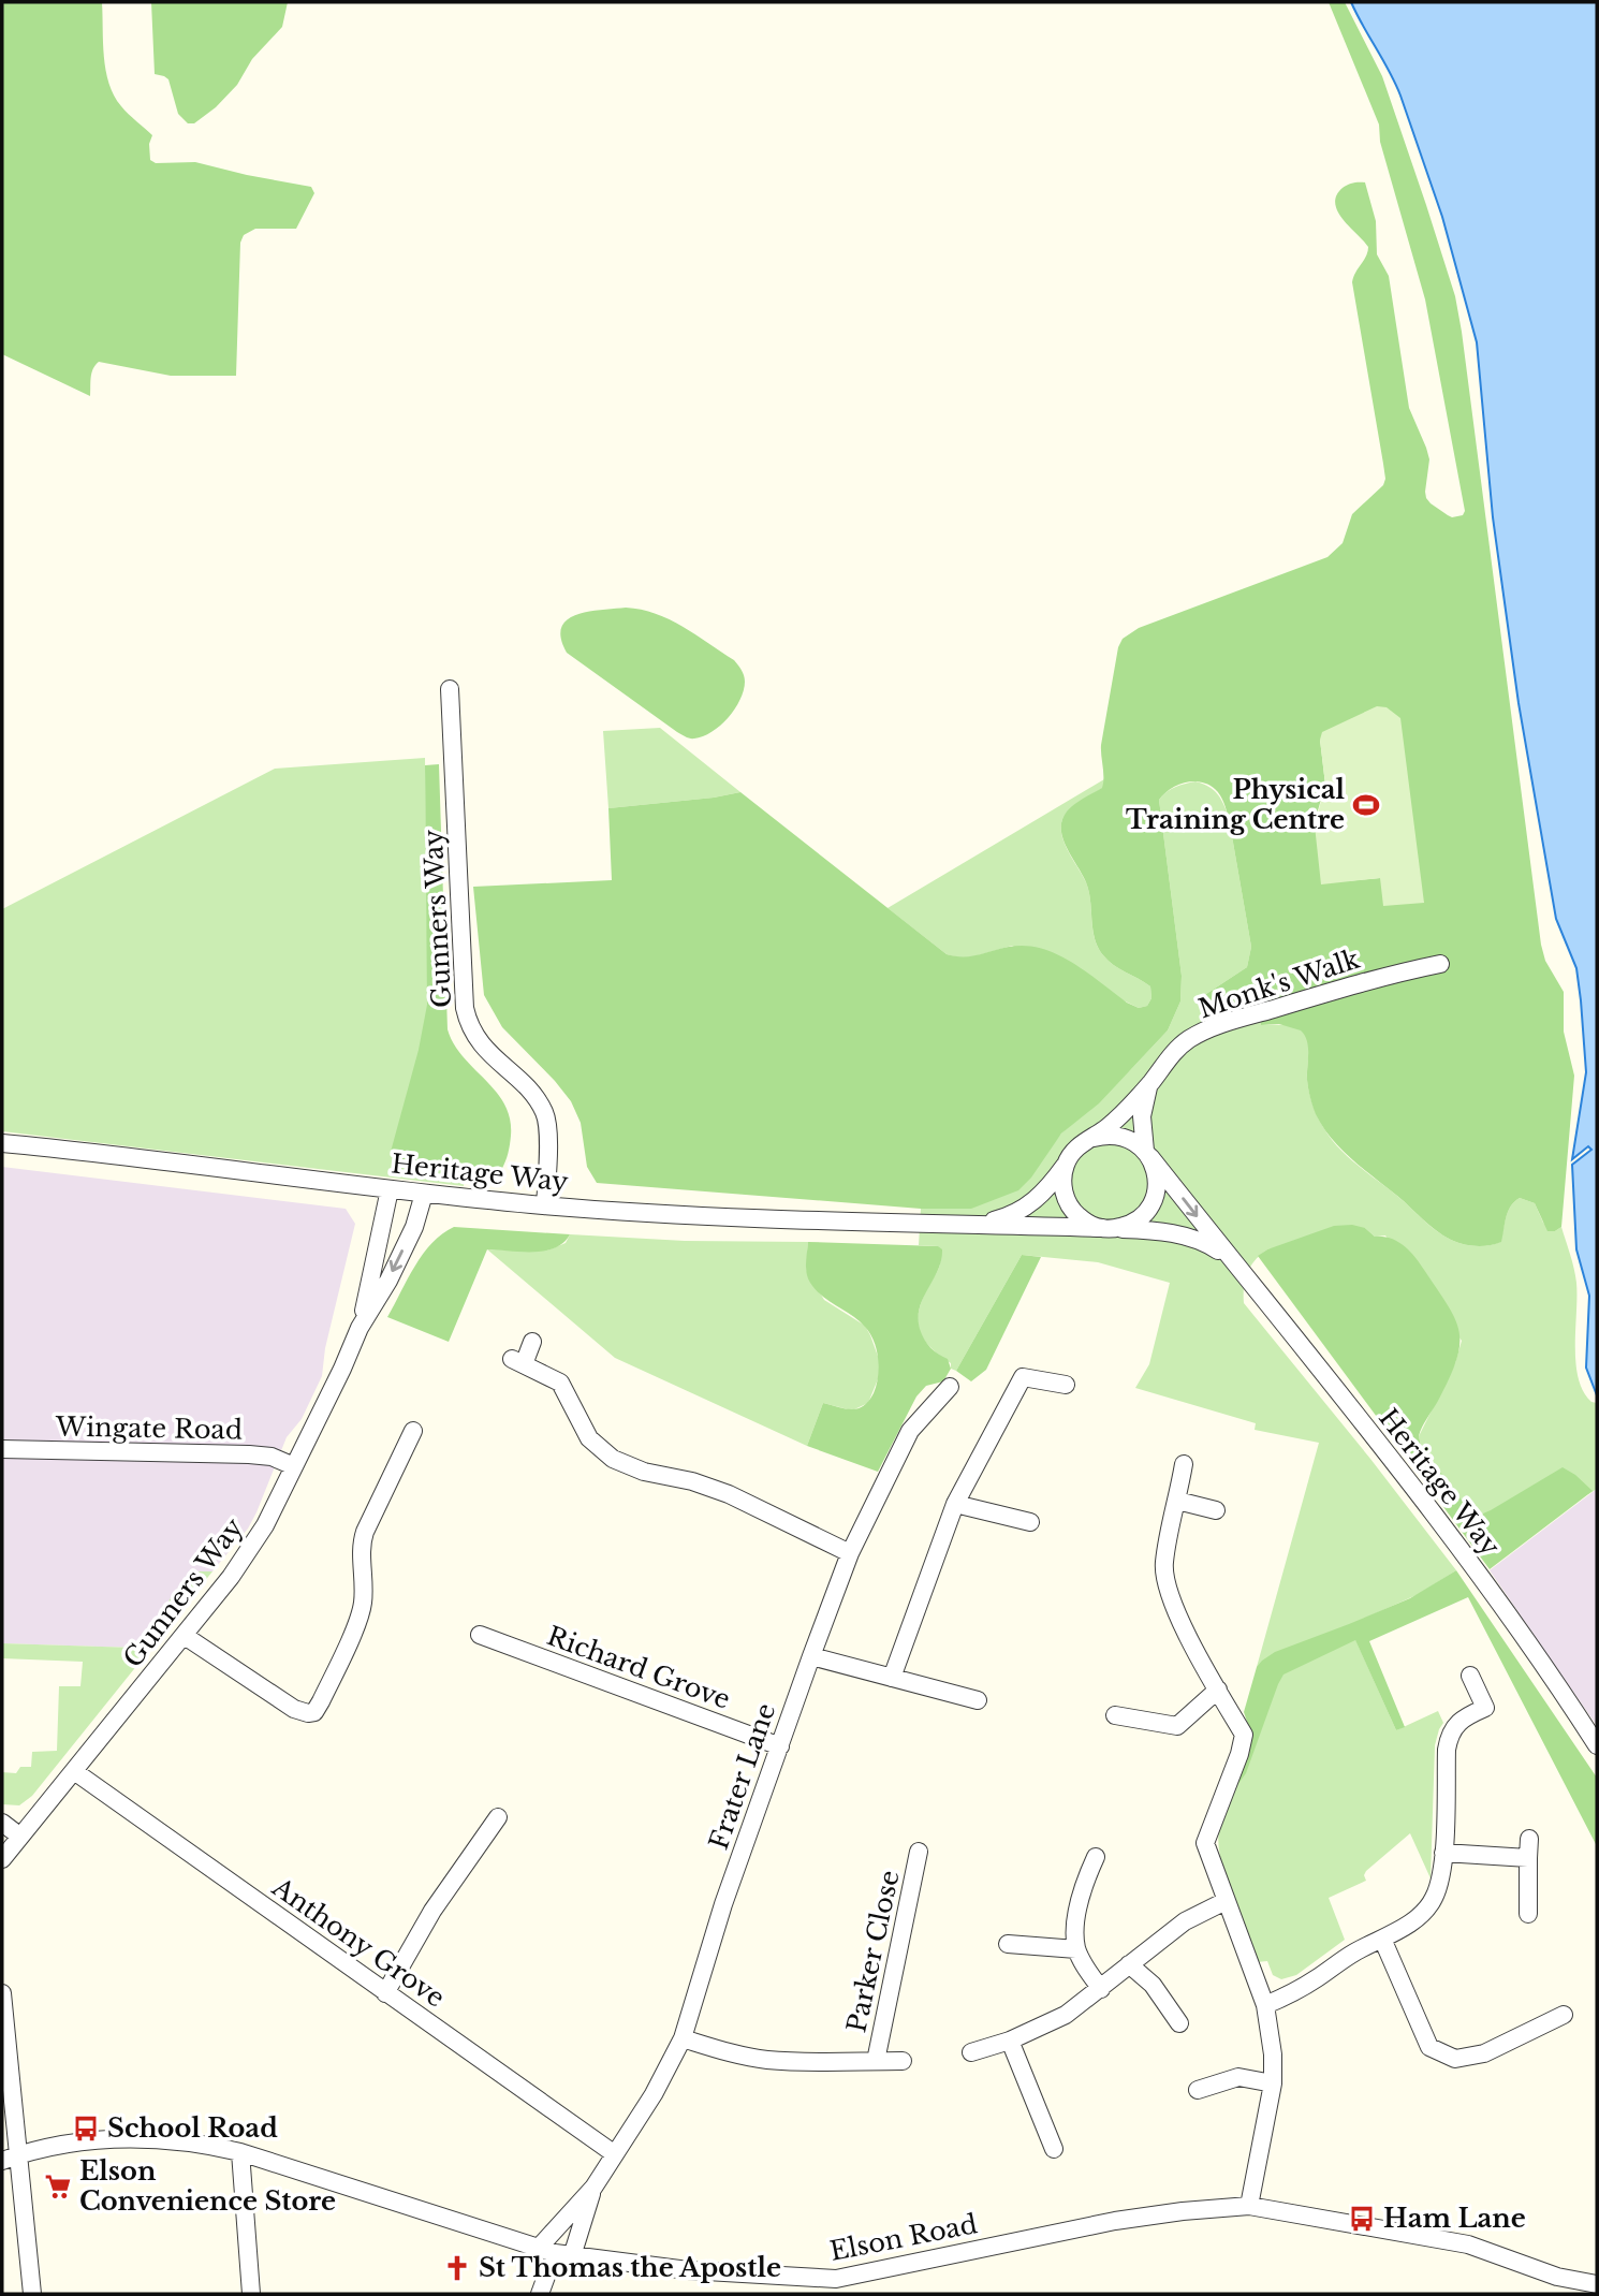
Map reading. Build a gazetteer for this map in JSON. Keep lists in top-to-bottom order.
{
  "streets": {
    "street": [
      "Gunners Way",
      "Monk's Walk",
      "Heritage Way",
      "Wingate Road",
      "Richard Grove",
      "Frater Lane",
      "Anthony Grove",
      "Parker Close",
      "Elson Road"
    ]
  },
  "crossings": [
    ["Gunners Way", "Heritage Way"],
    ["Gunners Way", "Wingate Road"],
    ["Gunners Way", "Anthony Grove"],
    ["Monk's Walk", "Heritage Way"],
    ["Richard Grove", "Frater Lane"],
    ["Frater Lane", "Anthony Grove"],
    ["Frater Lane", "Elson Road"]
  ],
  "places": {
    "sports": ["Physical Training Centre"],
    "bus stop": ["School Road", "Ham Lane"],
    "supermarket": ["Elson Convenience Store"],
    "church": ["St Thomas the Apostle"]
  }
}
